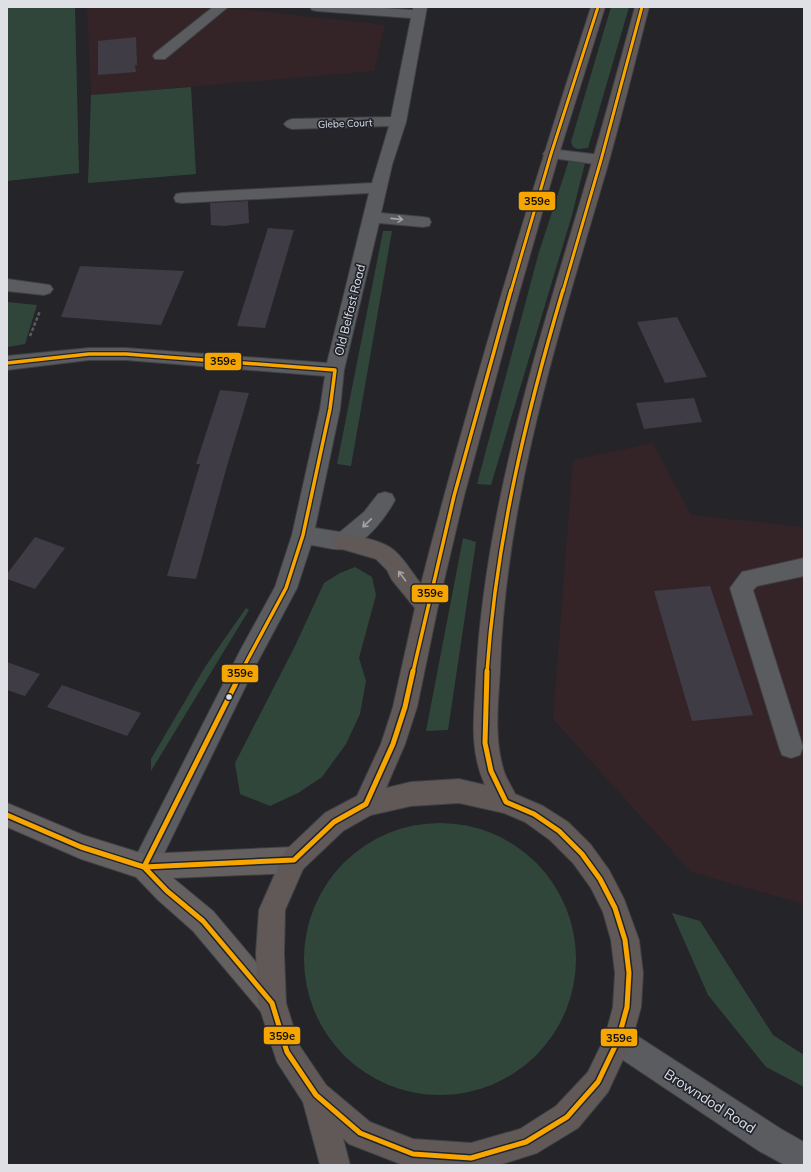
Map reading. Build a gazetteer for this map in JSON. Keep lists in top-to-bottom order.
{
  "streets": {
    "street": ["Glebe Court", "Old Belfast Road", "Browndod Road"]
  },
  "crossings": [
    ["Glebe Court", "Old Belfast Road"]
  ],
  "lines": ["transit line 359e"]
}
